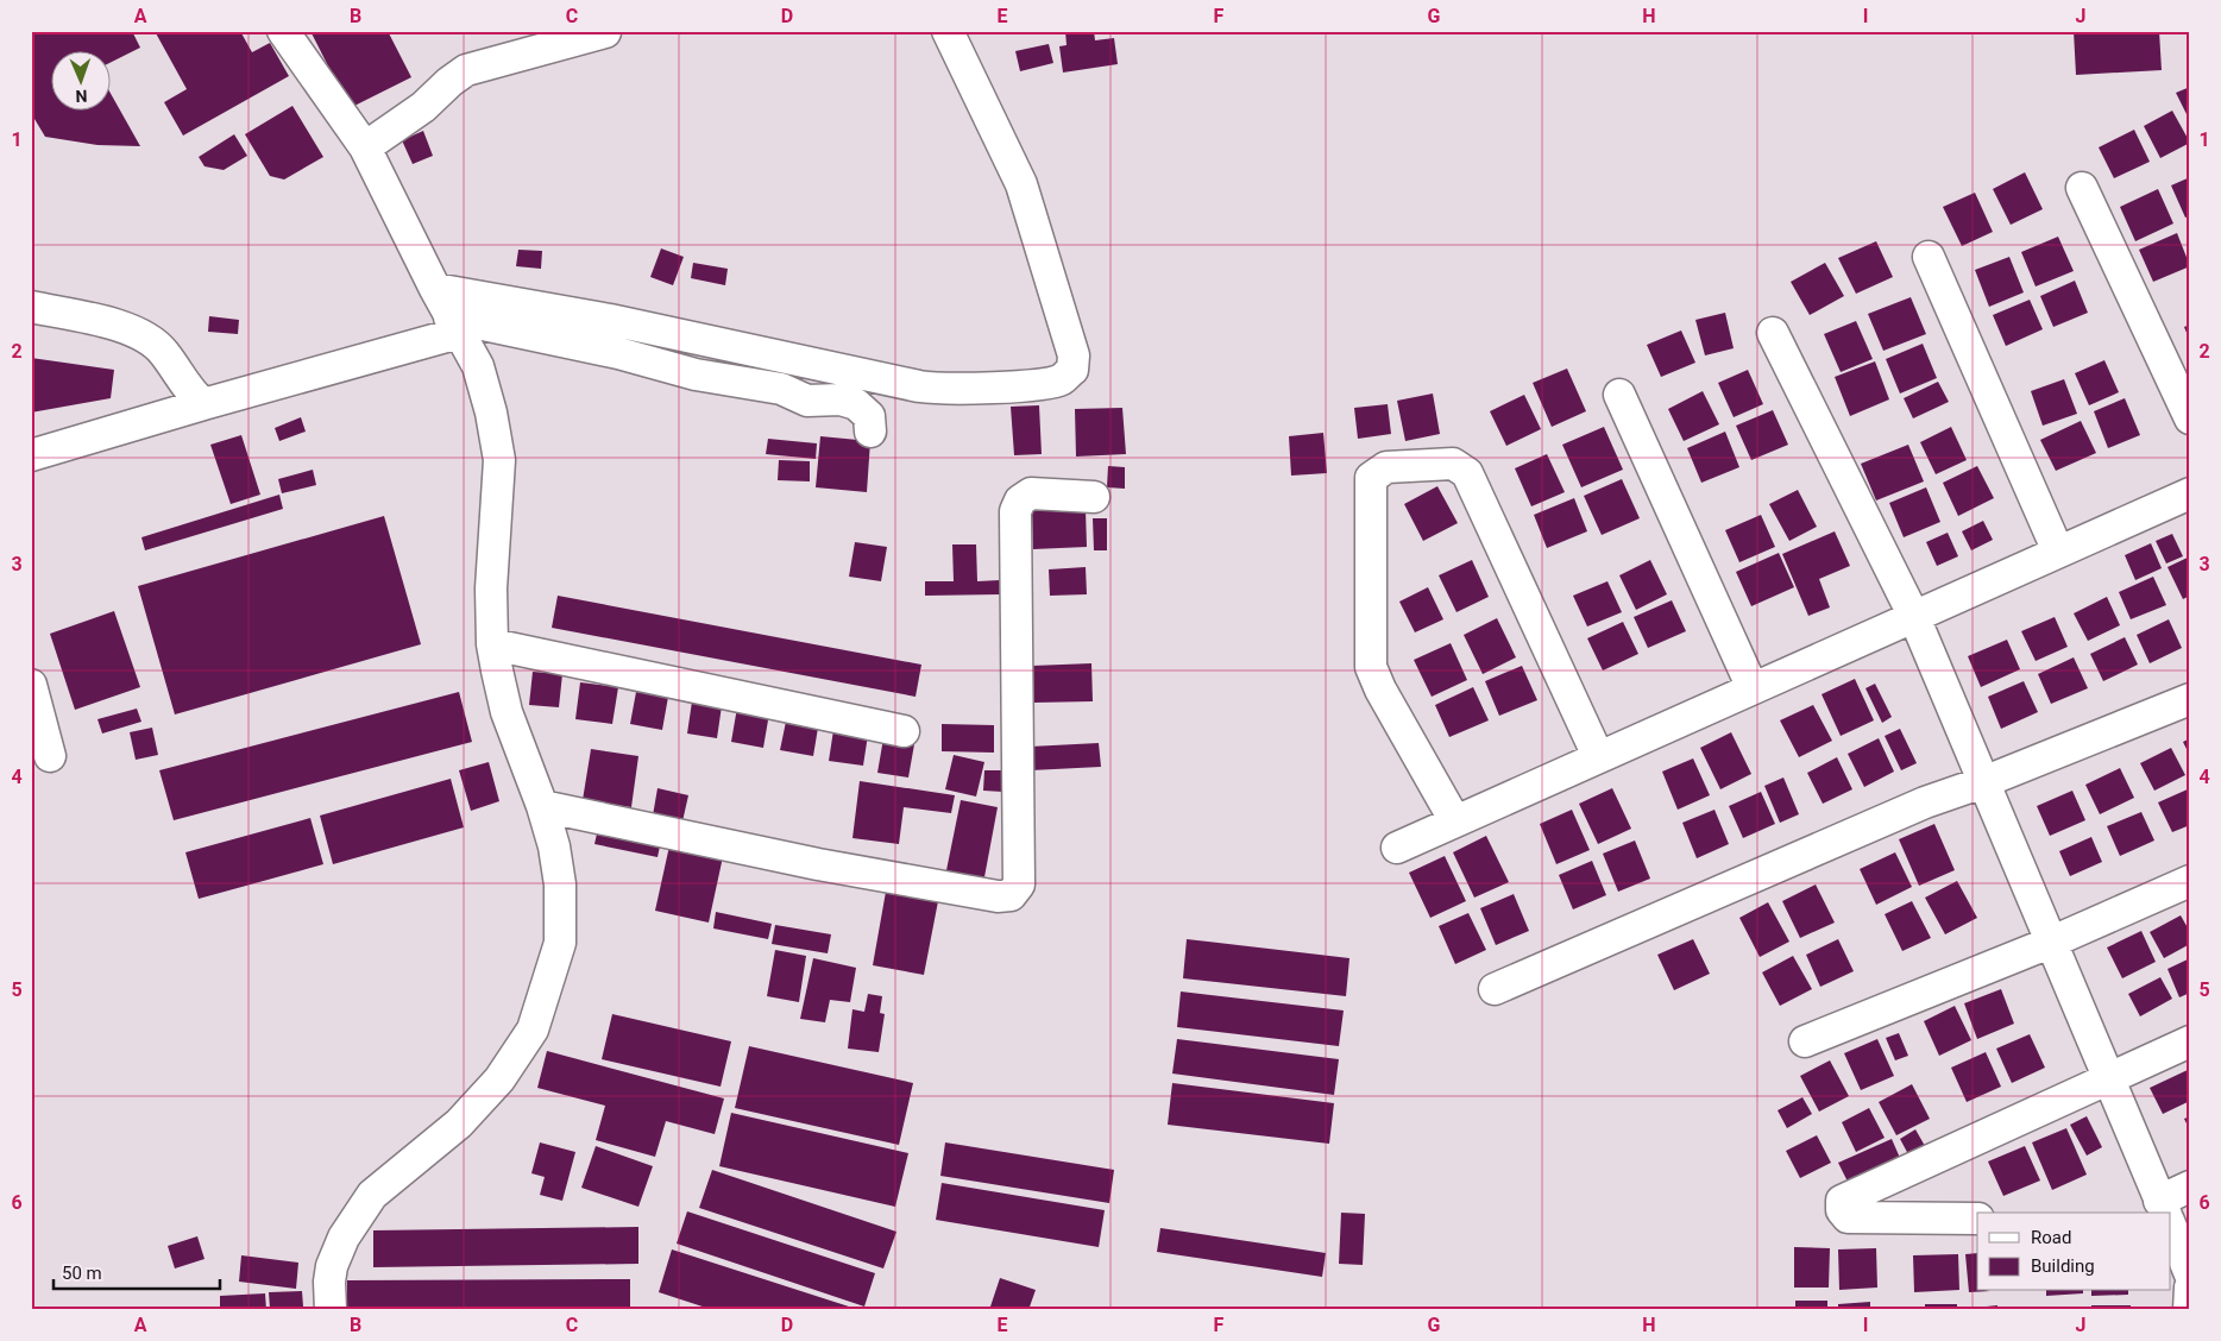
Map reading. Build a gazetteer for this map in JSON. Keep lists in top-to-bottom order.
{
  "legend": ["Road", "Building"],
  "scale_bar": "50 m",
  "north": "bottom",
  "grid": {
    "columns": [
      "A",
      "B",
      "C",
      "D",
      "E",
      "F",
      "G",
      "H",
      "I",
      "J"
    ],
    "rows": [
      "1",
      "2",
      "3",
      "4",
      "5",
      "6"
    ]
  }
}
